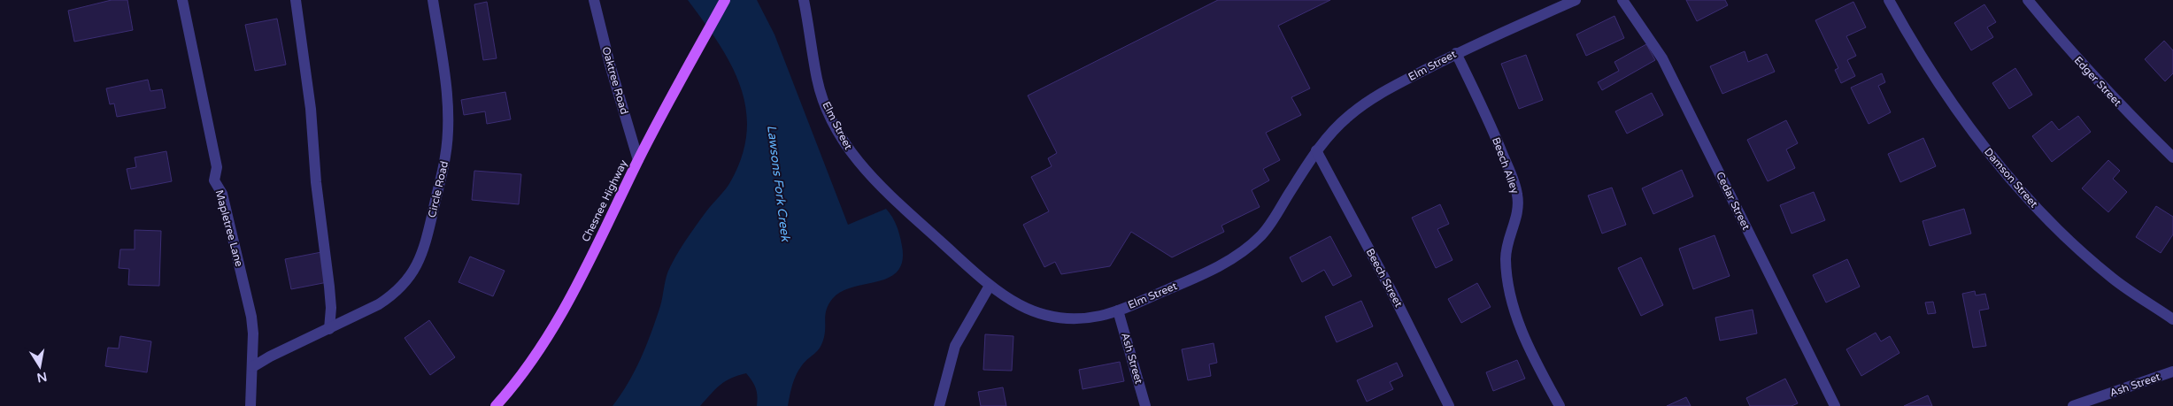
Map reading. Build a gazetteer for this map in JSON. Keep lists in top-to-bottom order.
{
  "streets": {
    "main road": ["Chesnee Highway"],
    "street": [
      "Elm Street",
      "Oaktree Road",
      "Edger Street",
      "Beech Alley",
      "Damson Street",
      "Circle Road",
      "Cedar Street",
      "Mapletree Lane",
      "Beech Street",
      "Ash Street"
    ]
  },
  "crossings": [
    ["Elm Street", "Beech Alley"],
    ["Elm Street", "Beech Street"],
    ["Elm Street", "Ash Street"],
    ["Oaktree Road", "Chesnee Highway"],
    ["Circle Road", "Mapletree Lane"]
  ],
  "water": ["Lawsons Fork Creek"],
  "north": "bottom"
}
